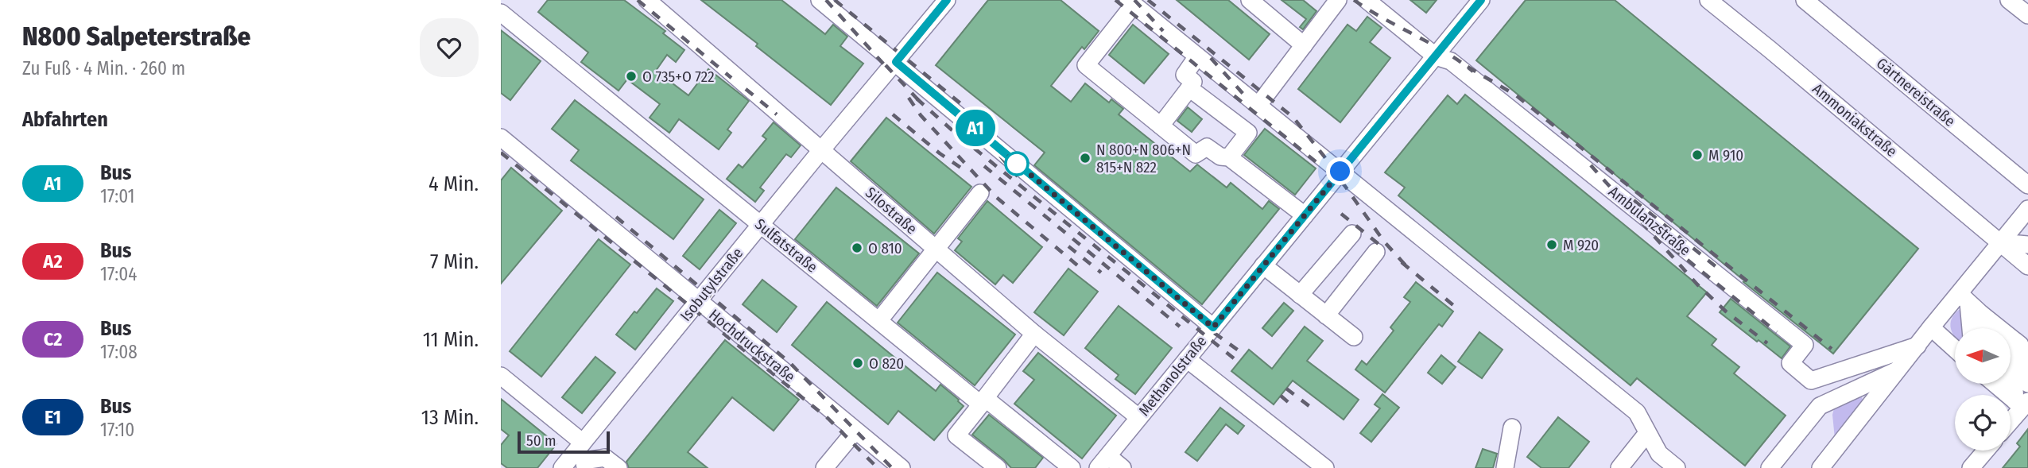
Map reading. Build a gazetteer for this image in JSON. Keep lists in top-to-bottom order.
{
  "streets": {
    "street": [
      "Gärtnereistraße",
      "Ammoniakstraße",
      "Silostraße",
      "Ambulanzstraße",
      "Sulfatstraße",
      "Isobutylstraße",
      "Hochdruckstraße",
      "Methanolstraße"
    ]
  },
  "crossings": [
    ["Silostraße", "Isobutylstraße"],
    ["Silostraße", "Methanolstraße"],
    ["Ambulanzstraße", "Methanolstraße"],
    ["Sulfatstraße", "Isobutylstraße"],
    ["Isobutylstraße", "Hochdruckstraße"]
  ],
  "places": [
    "O 735+O 722",
    "M 910",
    "N 800+N 806+N 815+N 822",
    "M 920",
    "O 810",
    "O 820"
  ],
  "lines": ["bus line A1"],
  "scale_bar": "50 m",
  "north": "left",
  "page": {
    "heading": [
      ["N800 Salpeterstraße", "Zu Fuß · 4 Min. · 260 m"],
      "Abfahrten"
    ],
    "on_map": "A1",
    "list": [
      {
        "mark": "A1",
        "name": "Bus",
        "note": "17:01",
        "value": "4 Min."
      },
      {
        "mark": "A2",
        "name": "Bus",
        "note": "17:04",
        "value": "7 Min."
      },
      {
        "mark": "C2",
        "name": "Bus",
        "note": "17:08",
        "value": "11 Min."
      },
      {
        "mark": "E1",
        "name": "Bus",
        "note": "17:10",
        "value": "13 Min."
      }
    ],
    "scale": "50 m"
  }
}
